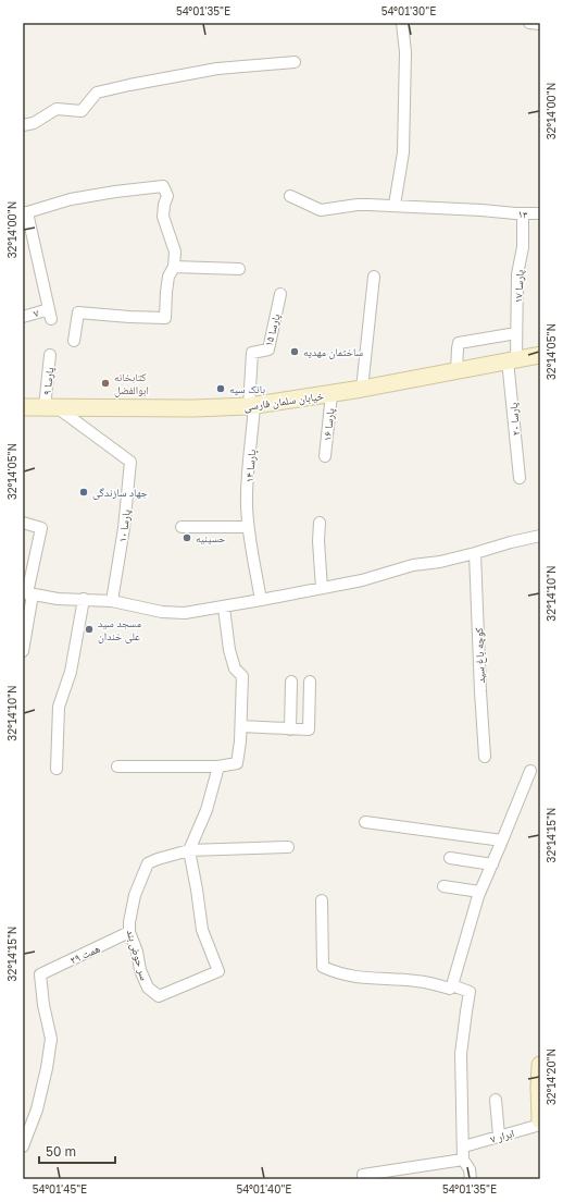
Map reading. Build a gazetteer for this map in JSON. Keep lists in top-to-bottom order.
{
  "streets": {
    "main road": ["خیابان سلمان فارسی"],
    "street": [
      "۱۳",
      "پارسا ۱۷",
      "۷",
      "پارسا ۱۵",
      "پارسا ۹",
      "پارسا ۲۰",
      "پارسا ۱۶",
      "پارسا ۱۴",
      "پارسا ۱۰",
      "کوچه باغ سید",
      "همت ۲۹",
      "سر حوض بند",
      "ابرار ۷"
    ]
  },
  "crossings": [
    ["۱۳", "پارسا ۱۷"],
    ["پارسا ۱۷", "خیابان سلمان فارسی"],
    ["پارسا ۱۷", "پارسا ۲۰"],
    ["پارسا ۱۵", "خیابان سلمان فارسی"],
    ["پارسا ۱۵", "پارسا ۱۴"],
    ["پارسا ۹", "خیابان سلمان فارسی"],
    ["پارسا ۹", "پارسا ۱۰"],
    ["خیابان سلمان فارسی", "پارسا ۲۰"],
    ["خیابان سلمان فارسی", "پارسا ۱۶"],
    ["خیابان سلمان فارسی", "پارسا ۱۴"],
    ["خیابان سلمان فارسی", "پارسا ۱۰"],
    ["همت ۲۹", "سر حوض بند"]
  ],
  "places": [
    "ساختمان مهدیه",
    "کتابخانه ابوالفضل",
    "بانک سپه",
    "جهاد سازندگی",
    "حسینیه",
    "مسجد سید علی خندان"
  ],
  "scale_bar": "50 m",
  "coordinates": [
    "54°01'35\"E",
    "54°01'30\"E",
    "32°14'00\"N",
    "32°14'05\"N",
    "32°14'10\"N",
    "32°14'15\"N",
    "32°14'20\"N",
    "54°01'45\"E",
    "54°01'40\"E"
  ]
}
